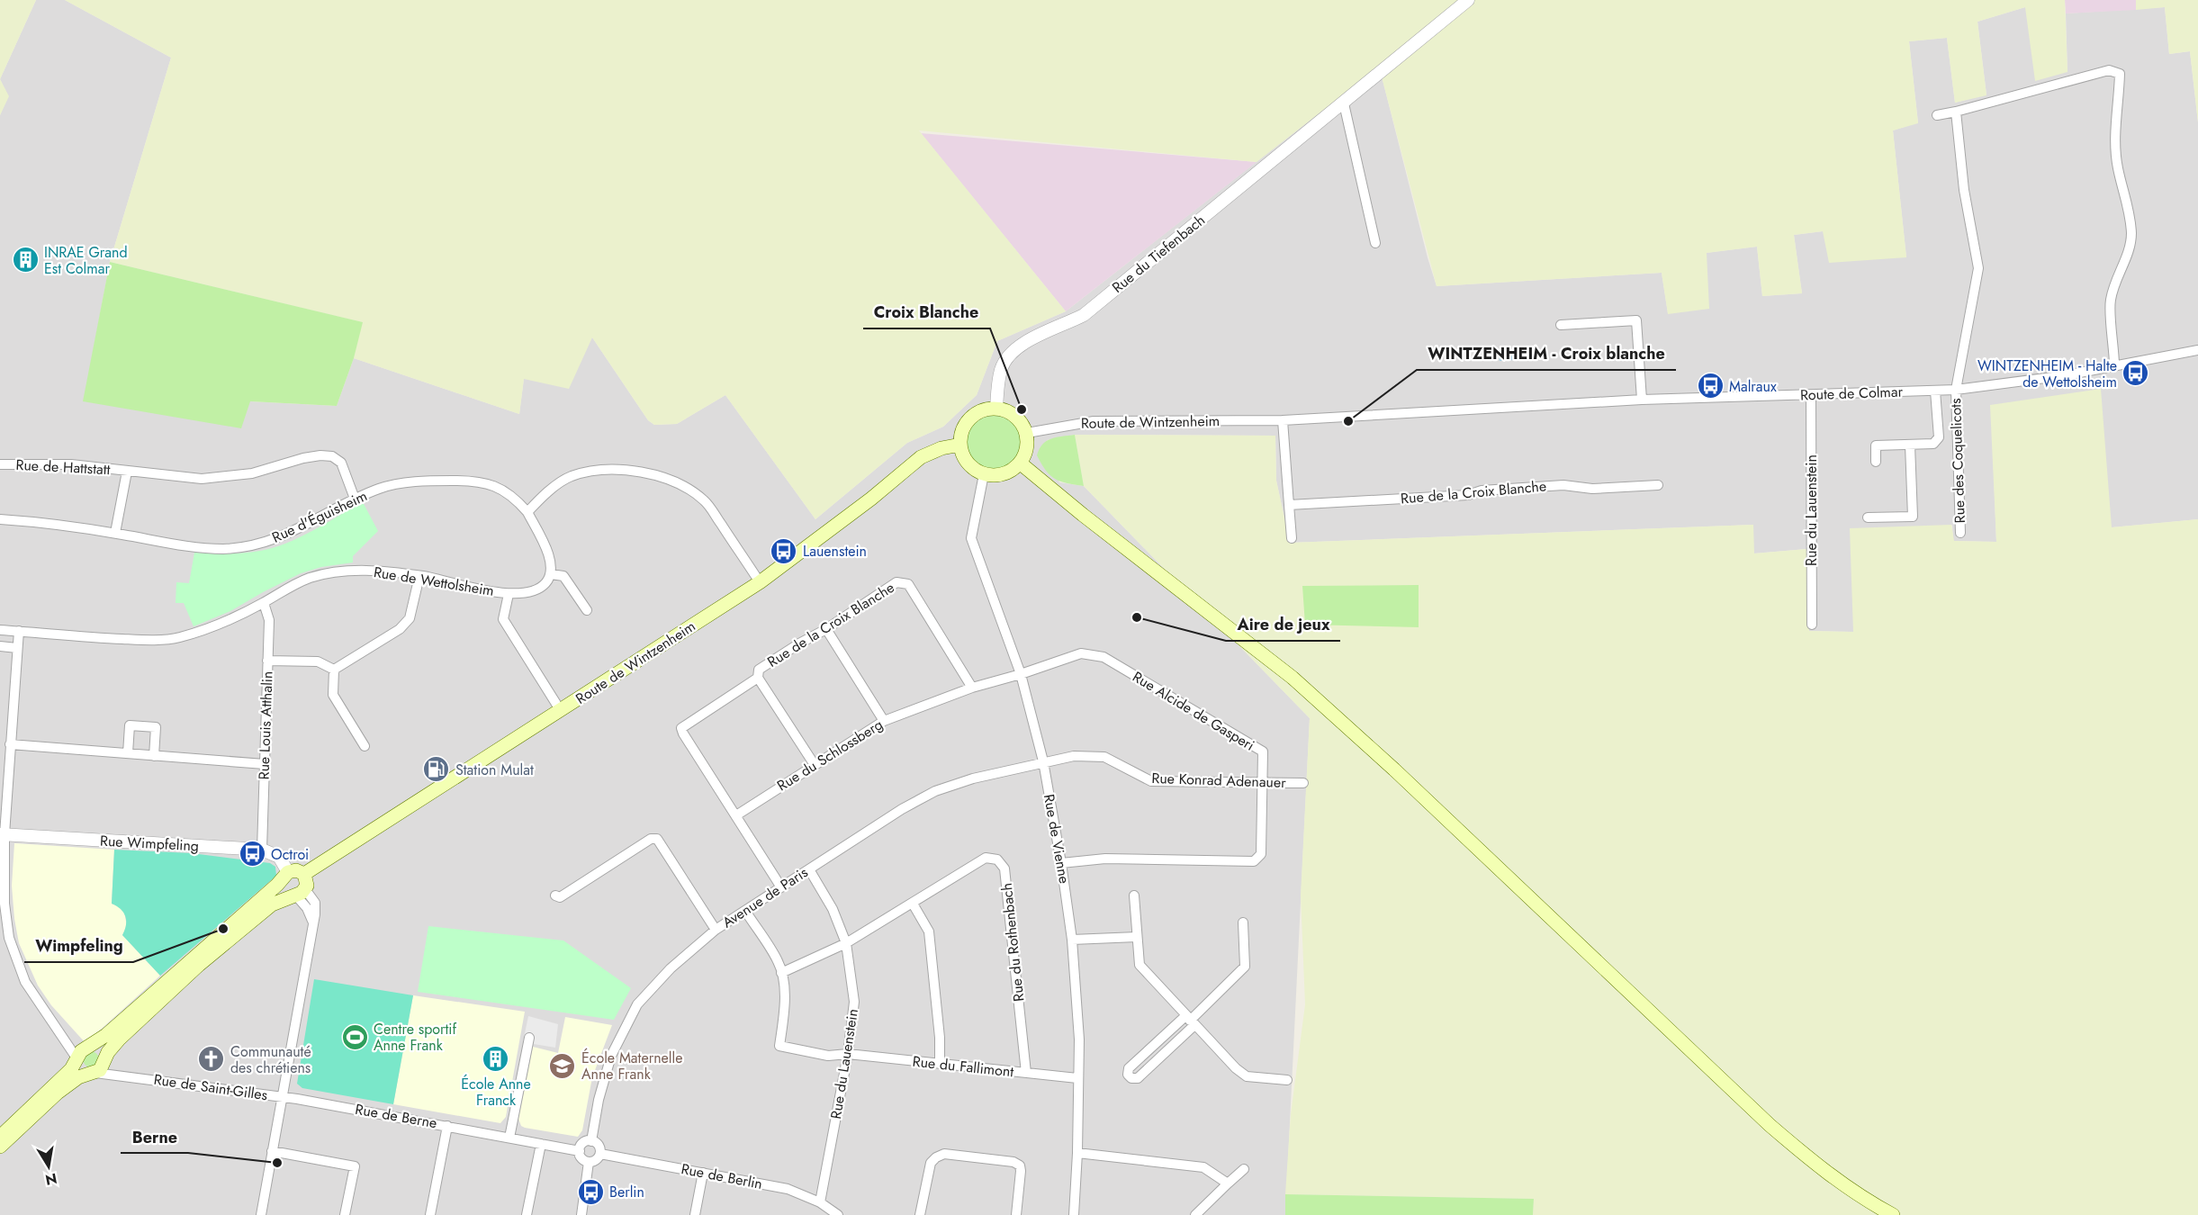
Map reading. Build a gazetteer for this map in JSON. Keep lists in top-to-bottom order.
{
  "streets": {
    "main road": ["Route de Wintzenheim"],
    "street": [
      "Rue du Tiefenbach",
      "Route de Colmar",
      "Rue des Coquelicots",
      "Rue de Hattstatt",
      "Rue de la Croix Blanche",
      "Rue du Lauenstein",
      "Rue d'Éguisheim",
      "Rue de Wettolsheim",
      "Rue Alcide de Gasperi",
      "Rue Louis Atthalin",
      "Rue du Schlossberg",
      "Rue Konrad Adenauer",
      "Rue de Vienne",
      "Rue Wimpfeling",
      "Avenue de Paris",
      "Rue du Rothenbach",
      "Rue du Fallimont",
      "Rue de Saint-Gilles",
      "Rue de Berne",
      "Rue de Berlin"
    ]
  },
  "crossings": [
    ["Rue du Tiefenbach", "Route de Wintzenheim"],
    ["Rue du Tiefenbach", "Rue de Vienne"],
    ["Route de Colmar", "Route de Wintzenheim"],
    ["Route de Colmar", "Rue des Coquelicots"],
    ["Route de Colmar", "Rue du Lauenstein"],
    ["Route de Wintzenheim", "Rue de Vienne"],
    ["Rue de Hattstatt", "Rue d'Éguisheim"],
    ["Rue de la Croix Blanche", "Rue du Schlossberg"],
    ["Rue de la Croix Blanche", "Avenue de Paris"],
    ["Rue du Lauenstein", "Avenue de Paris"],
    ["Rue du Lauenstein", "Rue du Rothenbach"],
    ["Rue du Lauenstein", "Rue du Fallimont"],
    ["Rue du Lauenstein", "Rue de Berlin"],
    ["Rue de Wettolsheim", "Rue Louis Atthalin"],
    ["Rue Alcide de Gasperi", "Rue du Schlossberg"],
    ["Rue Alcide de Gasperi", "Rue Konrad Adenauer"],
    ["Rue Alcide de Gasperi", "Rue de Vienne"],
    ["Rue Louis Atthalin", "Rue Wimpfeling"],
    ["Rue du Schlossberg", "Rue de Vienne"],
    ["Rue Konrad Adenauer", "Rue de Vienne"],
    ["Rue Konrad Adenauer", "Avenue de Paris"],
    ["Rue de Vienne", "Avenue de Paris"],
    ["Rue de Vienne", "Rue du Fallimont"],
    ["Avenue de Paris", "Rue de Berne"],
    ["Avenue de Paris", "Rue de Berlin"],
    ["Rue du Rothenbach", "Rue du Fallimont"],
    ["Rue de Saint-Gilles", "Rue de Berne"],
    ["Rue de Berne", "Rue de Berlin"]
  ],
  "places": {
    "building": ["INRAE Grand Est Colmar", "École Anne Franck"],
    "bus stop": [
      "WINTZENHEIM - Halte de Wettolsheim",
      "Malraux",
      "Lauenstein",
      "Octroi",
      "Berlin"
    ],
    "other": [
      "Croix Blanche",
      "WINTZENHEIM - Croix blanche",
      "Aire de jeux",
      "Wimpfeling",
      "Berne"
    ],
    "fuel station": ["Station Mulat"],
    "sports": ["Centre sportif Anne Frank"],
    "church": ["Communauté des chrétiens"],
    "school or university": ["École Maternelle Anne Frank"]
  },
  "north": "bottom"
}
